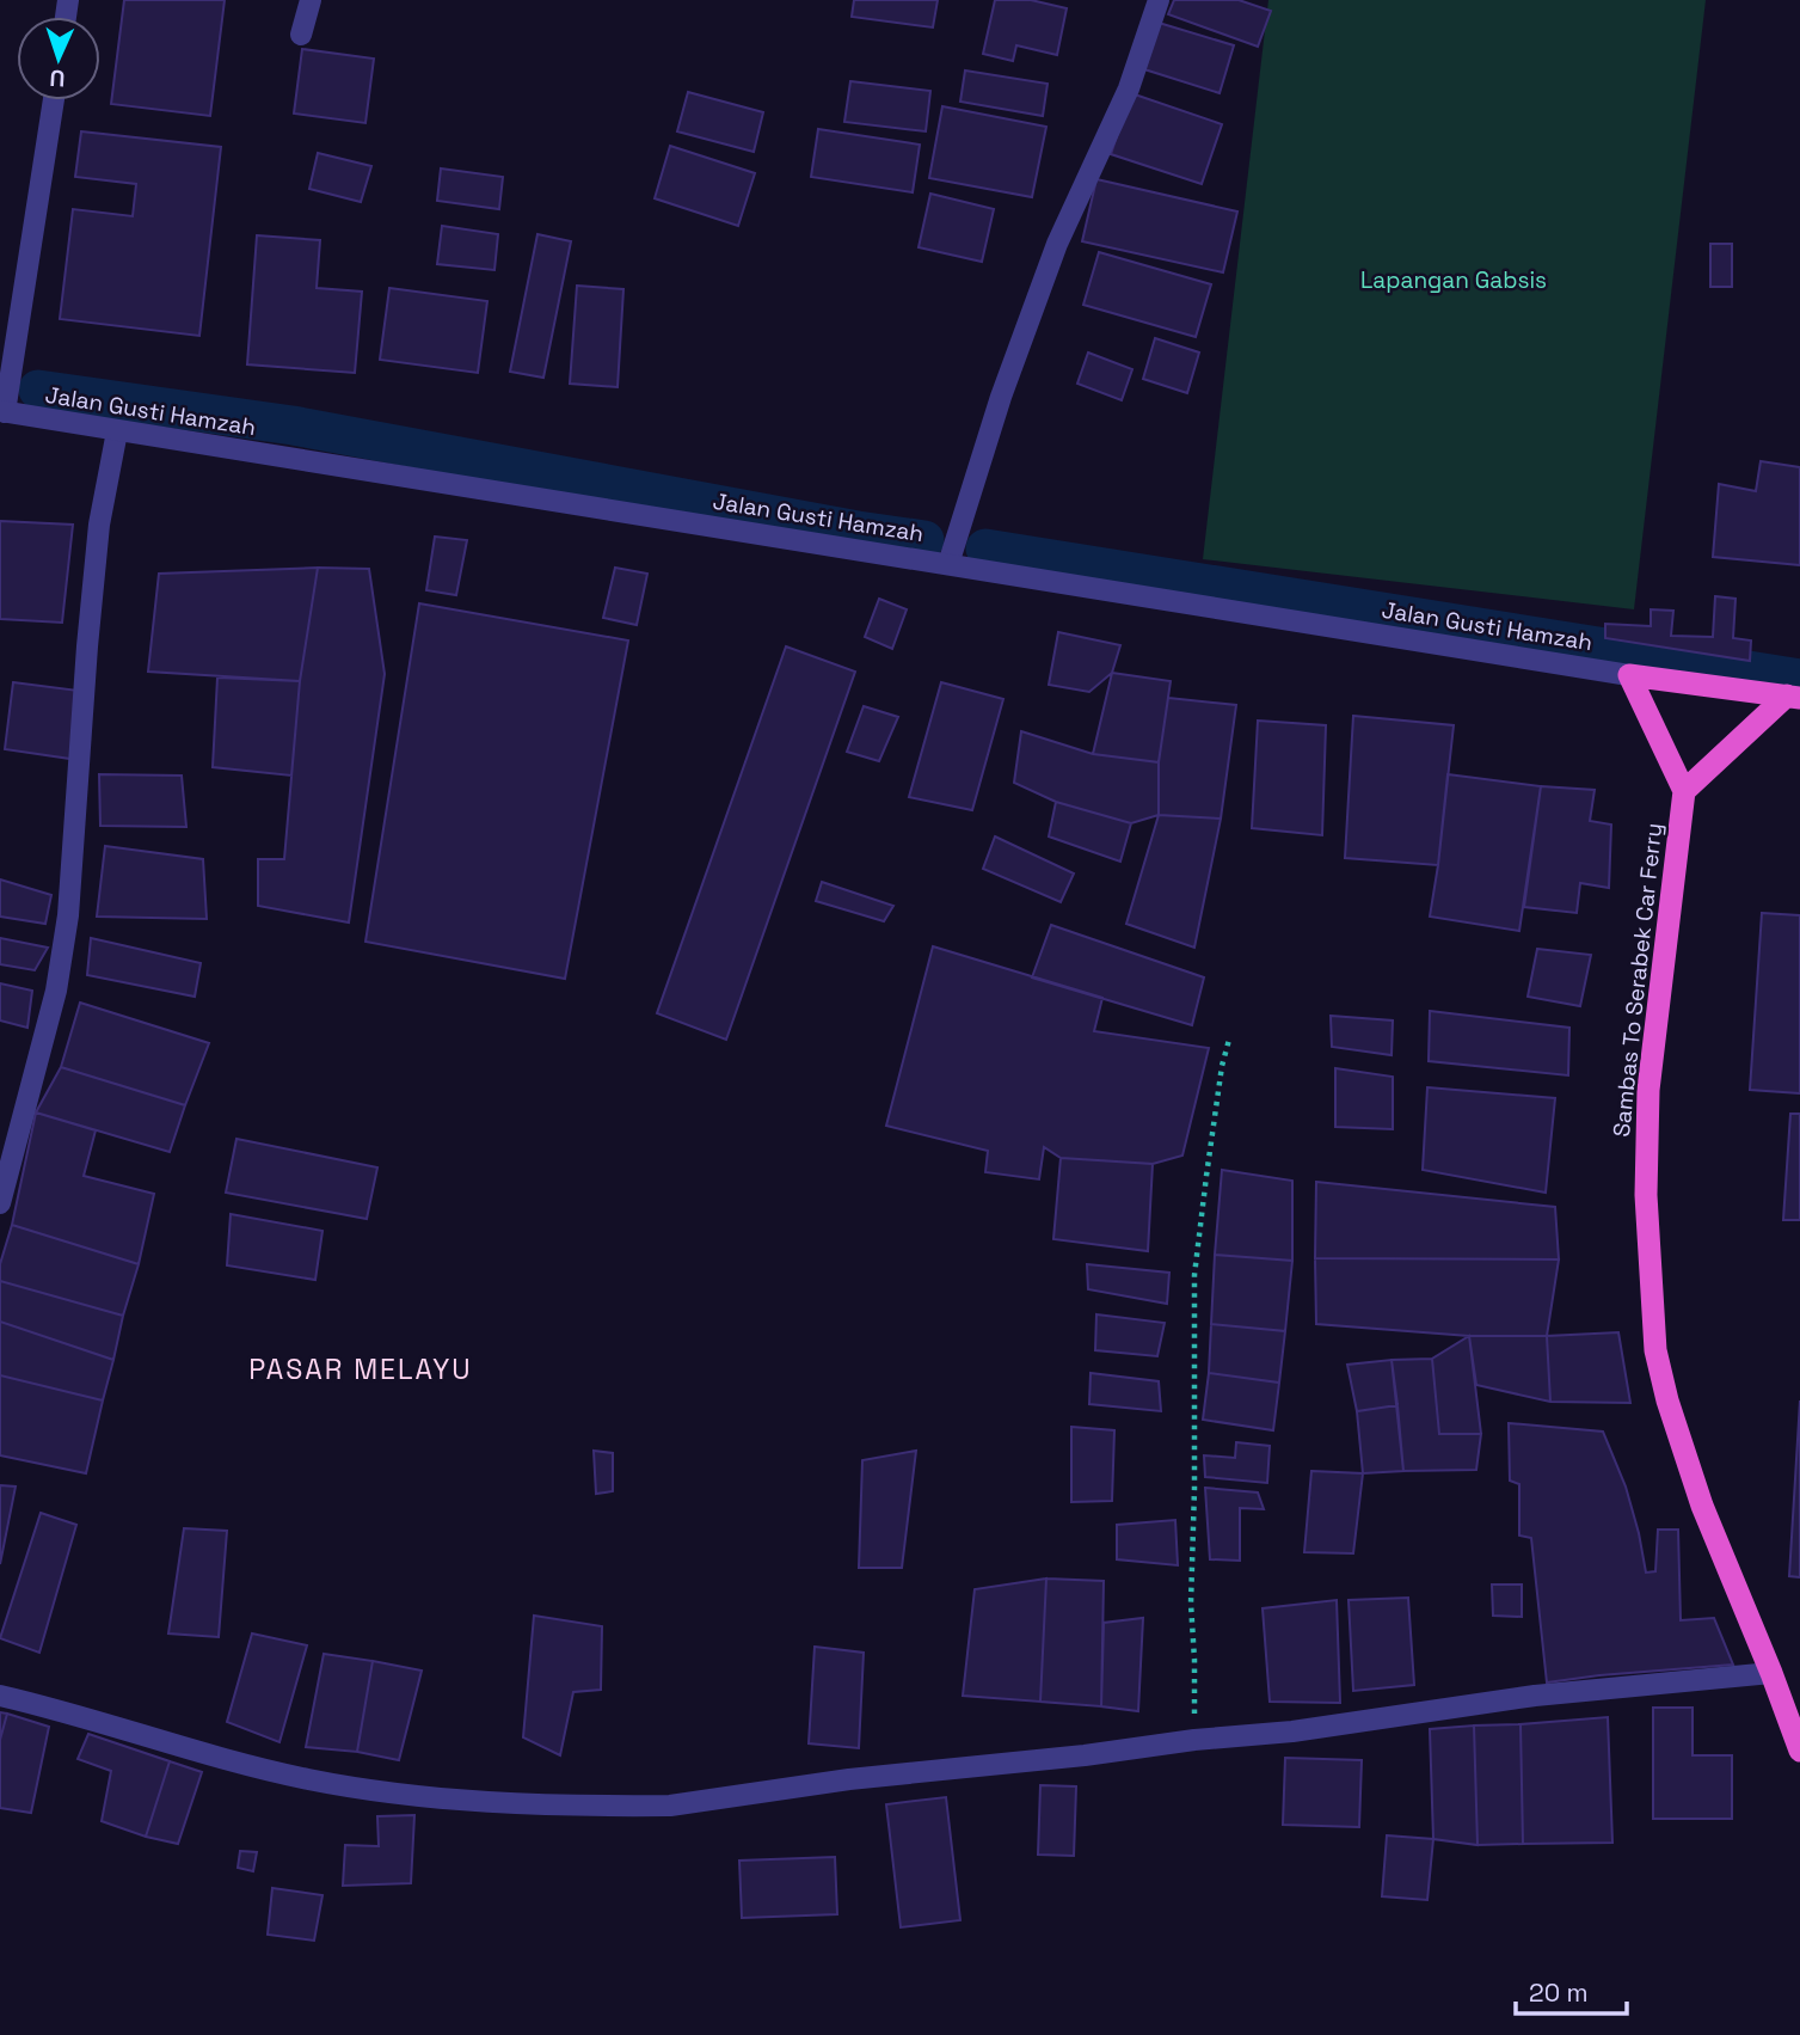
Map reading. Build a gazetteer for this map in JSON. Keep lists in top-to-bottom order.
{
  "streets": {
    "highway": ["Sambas To Serabek Car Ferry"],
    "street": ["Jalan Gusti Hamzah"]
  },
  "districts": ["PASAR MELAYU"],
  "parks": ["Lapangan Gabsis"],
  "scale_bar": "20 m",
  "north": "bottom"
}
